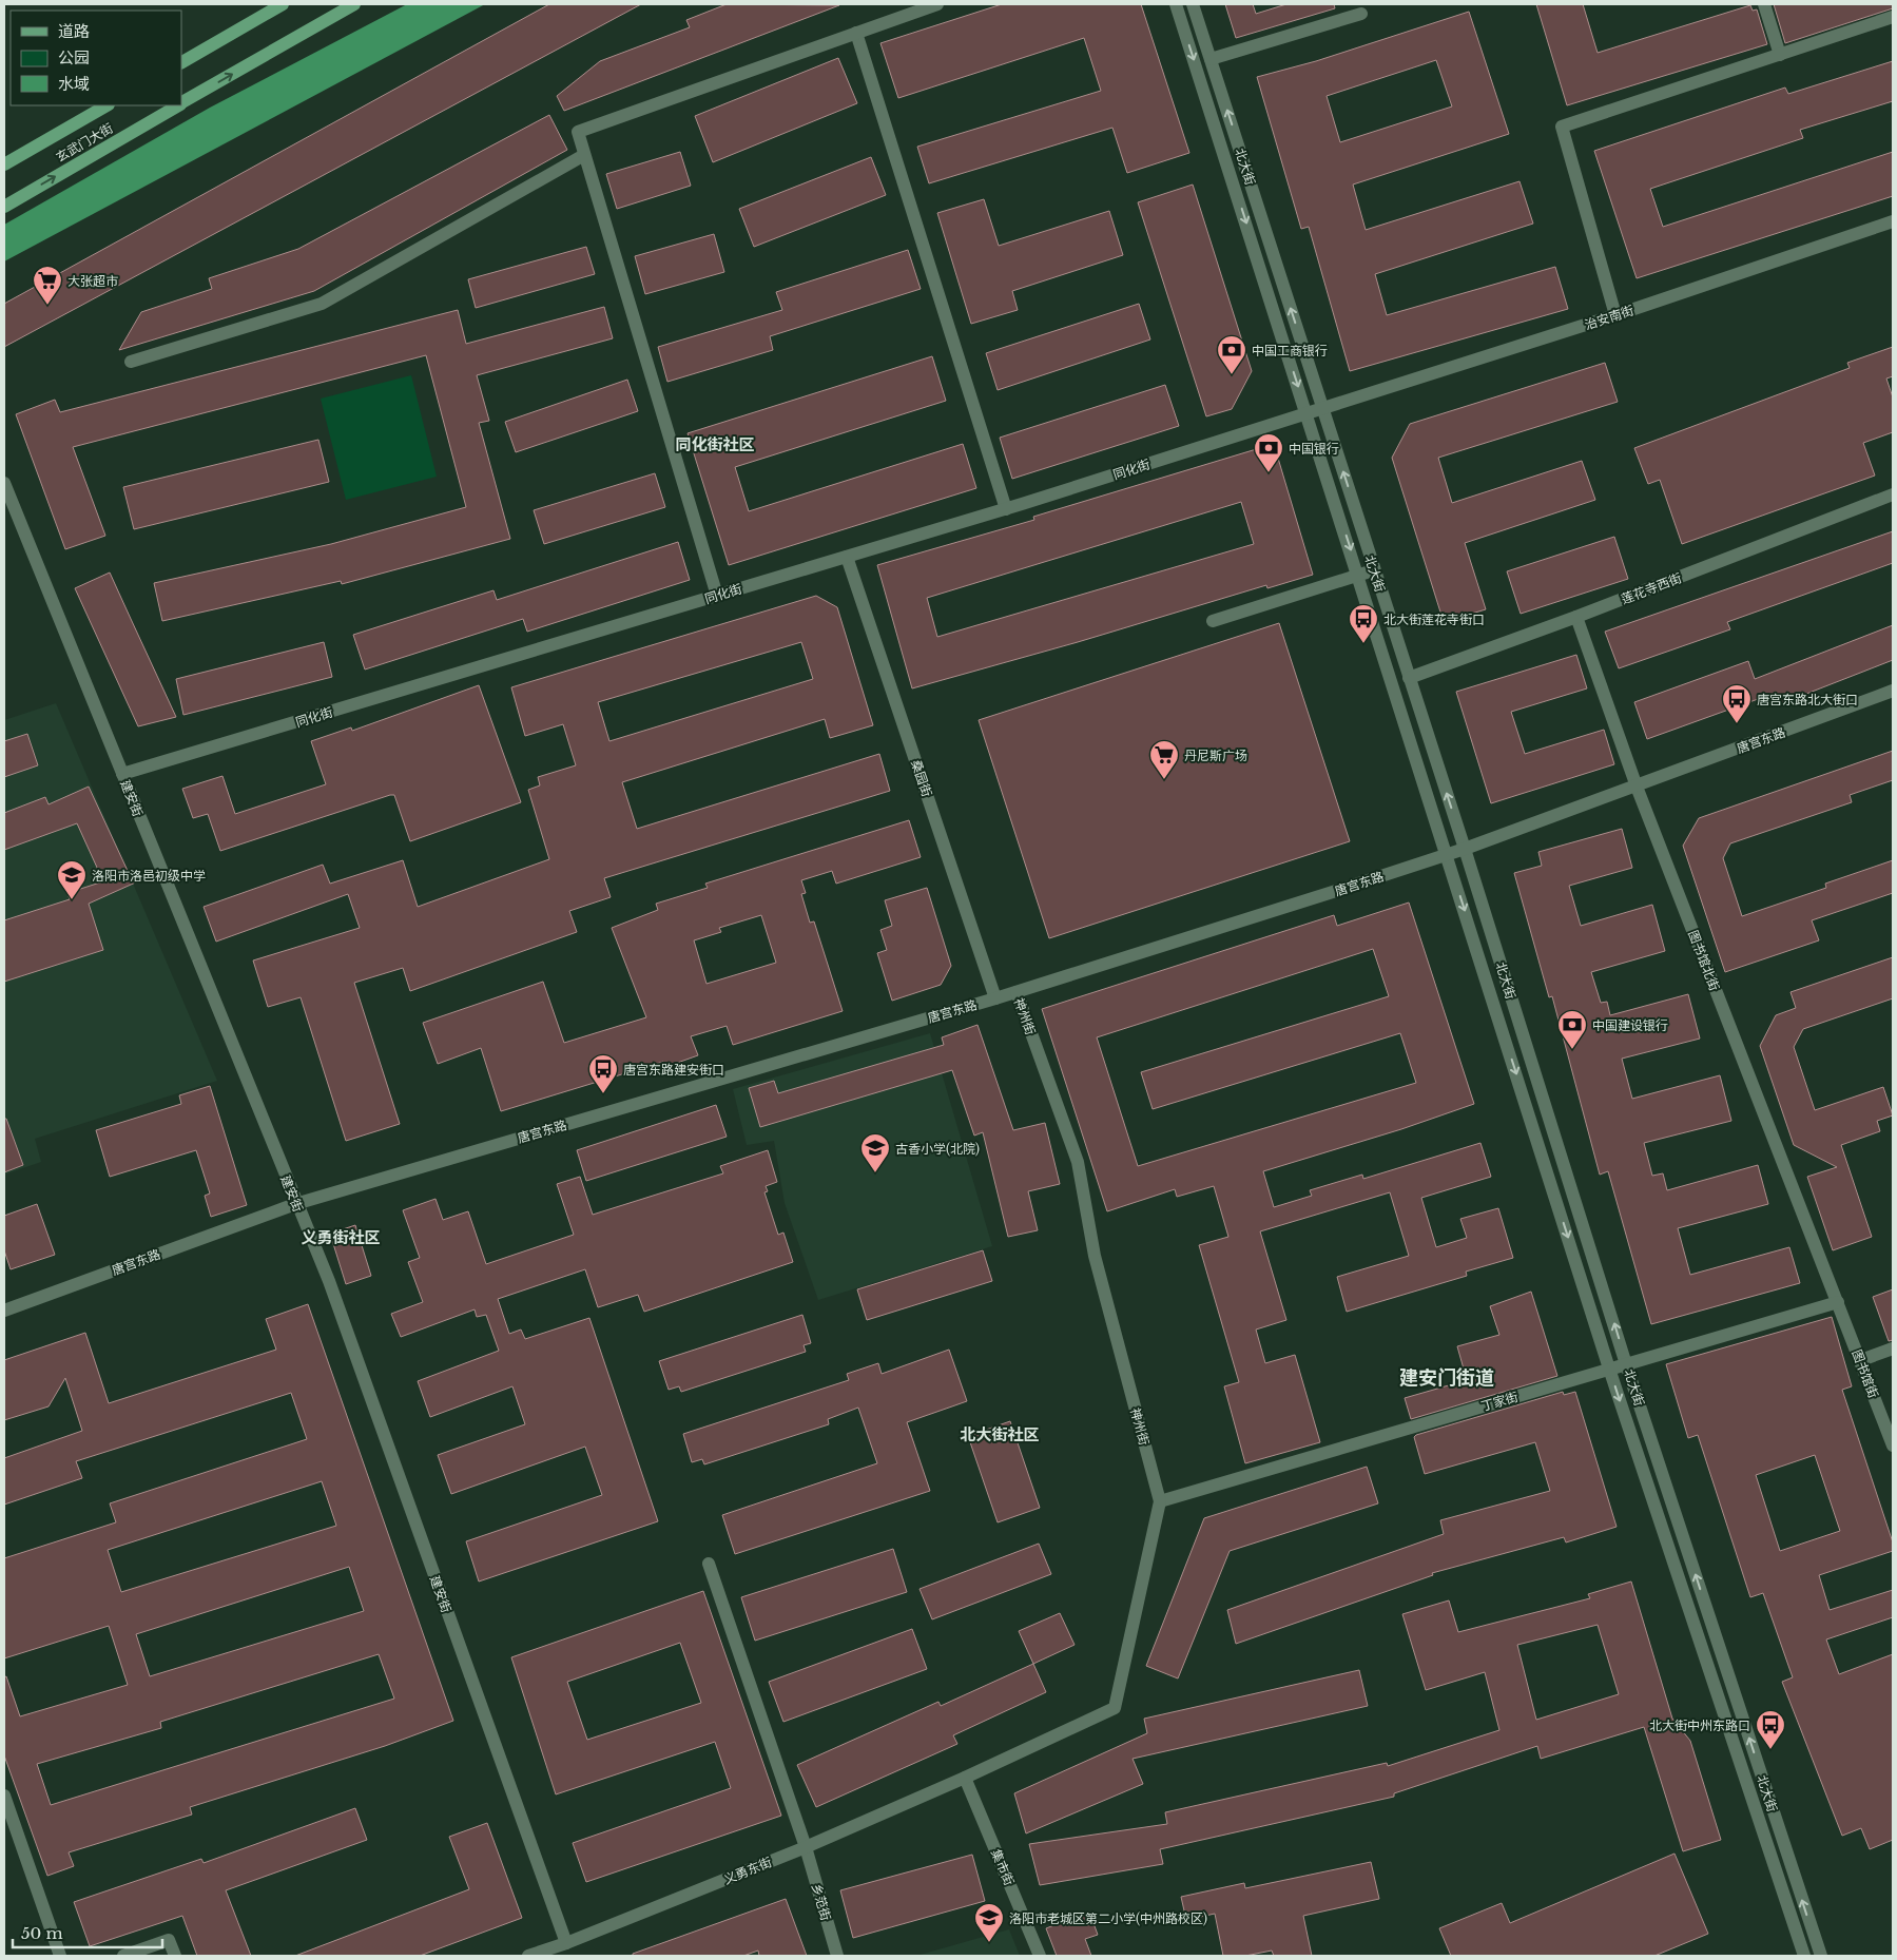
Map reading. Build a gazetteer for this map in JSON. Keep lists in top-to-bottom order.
{
  "streets": {
    "main road": ["玄武门大街"],
    "street": [
      "北大街",
      "治安南街",
      "同化街",
      "莲花寺西街",
      "唐宫东路",
      "桑园街",
      "建安街",
      "图书馆北街",
      "神州街",
      "图书馆街",
      "丁家街",
      "集市街",
      "义勇东街",
      "乡范街"
    ]
  },
  "crossings": [
    ["北大街", "治安南街"],
    ["北大街", "同化街"],
    ["北大街", "莲花寺西街"],
    ["北大街", "唐宫东路"],
    ["北大街", "丁家街"],
    ["治安南街", "同化街"],
    ["同化街", "桑园街"],
    ["同化街", "建安街"],
    ["莲花寺西街", "图书馆北街"],
    ["唐宫东路", "桑园街"],
    ["唐宫东路", "建安街"],
    ["唐宫东路", "图书馆北街"],
    ["唐宫东路", "神州街"],
    ["建安街", "义勇东街"],
    ["图书馆北街", "图书馆街"],
    ["图书馆北街", "丁家街"],
    ["神州街", "丁家街"],
    ["神州街", "集市街"],
    ["神州街", "义勇东街"],
    ["图书馆街", "丁家街"],
    ["集市街", "义勇东街"],
    ["义勇东街", "乡范街"]
  ],
  "districts": [
    "同化街社区",
    "义勇街社区",
    "建安门街道",
    "北大街社区"
  ],
  "places": {
    "supermarket": ["大张超市", "丹尼斯广场"],
    "bank": ["中国工商银行", "中国银行", "中国建设银行"],
    "bus stop": [
      "北大街莲花寺街口",
      "唐宫东路北大街口",
      "唐宫东路建安街口",
      "北大街中州东路口"
    ],
    "school or university": ["洛阳市洛邑初级中学", "古香小学(北院)", "洛阳市老城区第二小学(中州路校区)"]
  },
  "legend": ["道路", "公园", "水域"],
  "scale_bar": "50 m"
}
